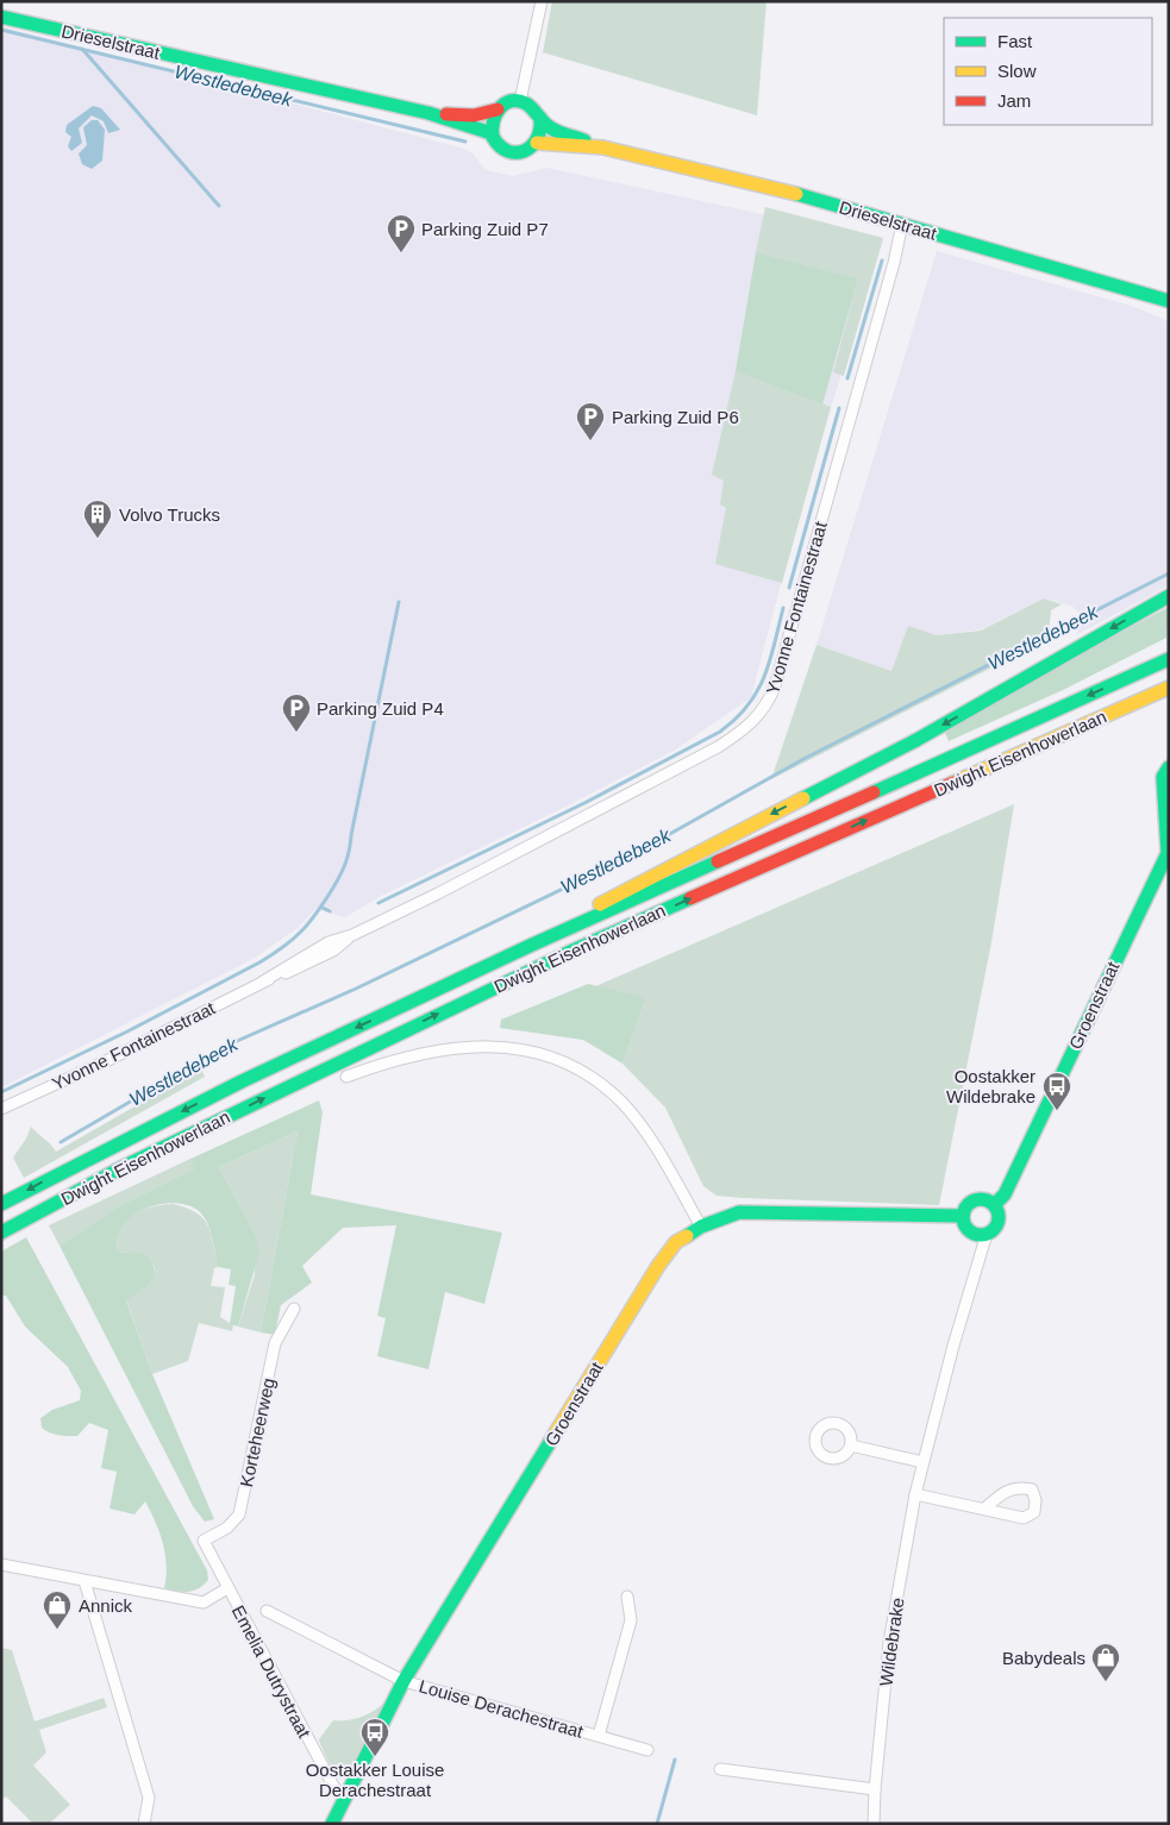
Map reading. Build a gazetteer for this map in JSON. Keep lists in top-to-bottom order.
{
  "streets": {
    "main road": ["Drieselstraat", "Dwight Eisenhowerlaan", "Groenstraat"],
    "street": [
      "Yvonne Fontainestraat",
      "Korteheerweg",
      "Wildebrake",
      "Emelia Dutrystraat",
      "Louise Derachestraat"
    ]
  },
  "crossings": [
    ["Drieselstraat", "Yvonne Fontainestraat"],
    ["Groenstraat", "Wildebrake"],
    ["Groenstraat", "Emelia Dutrystraat"],
    ["Groenstraat", "Louise Derachestraat"],
    ["Korteheerweg", "Emelia Dutrystraat"],
    ["Emelia Dutrystraat", "Louise Derachestraat"]
  ],
  "water": ["Westledebeek"],
  "places": {
    "parking": ["Parking Zuid P7", "Parking Zuid P6", "Parking Zuid P4"],
    "building": ["Volvo Trucks"],
    "bus stop": ["Oostakker Wildebrake", "Oostakker Louise Derachestraat"],
    "shop": ["Annick", "Babydeals"]
  },
  "legend": ["Fast", "Slow", "Jam"]
}
